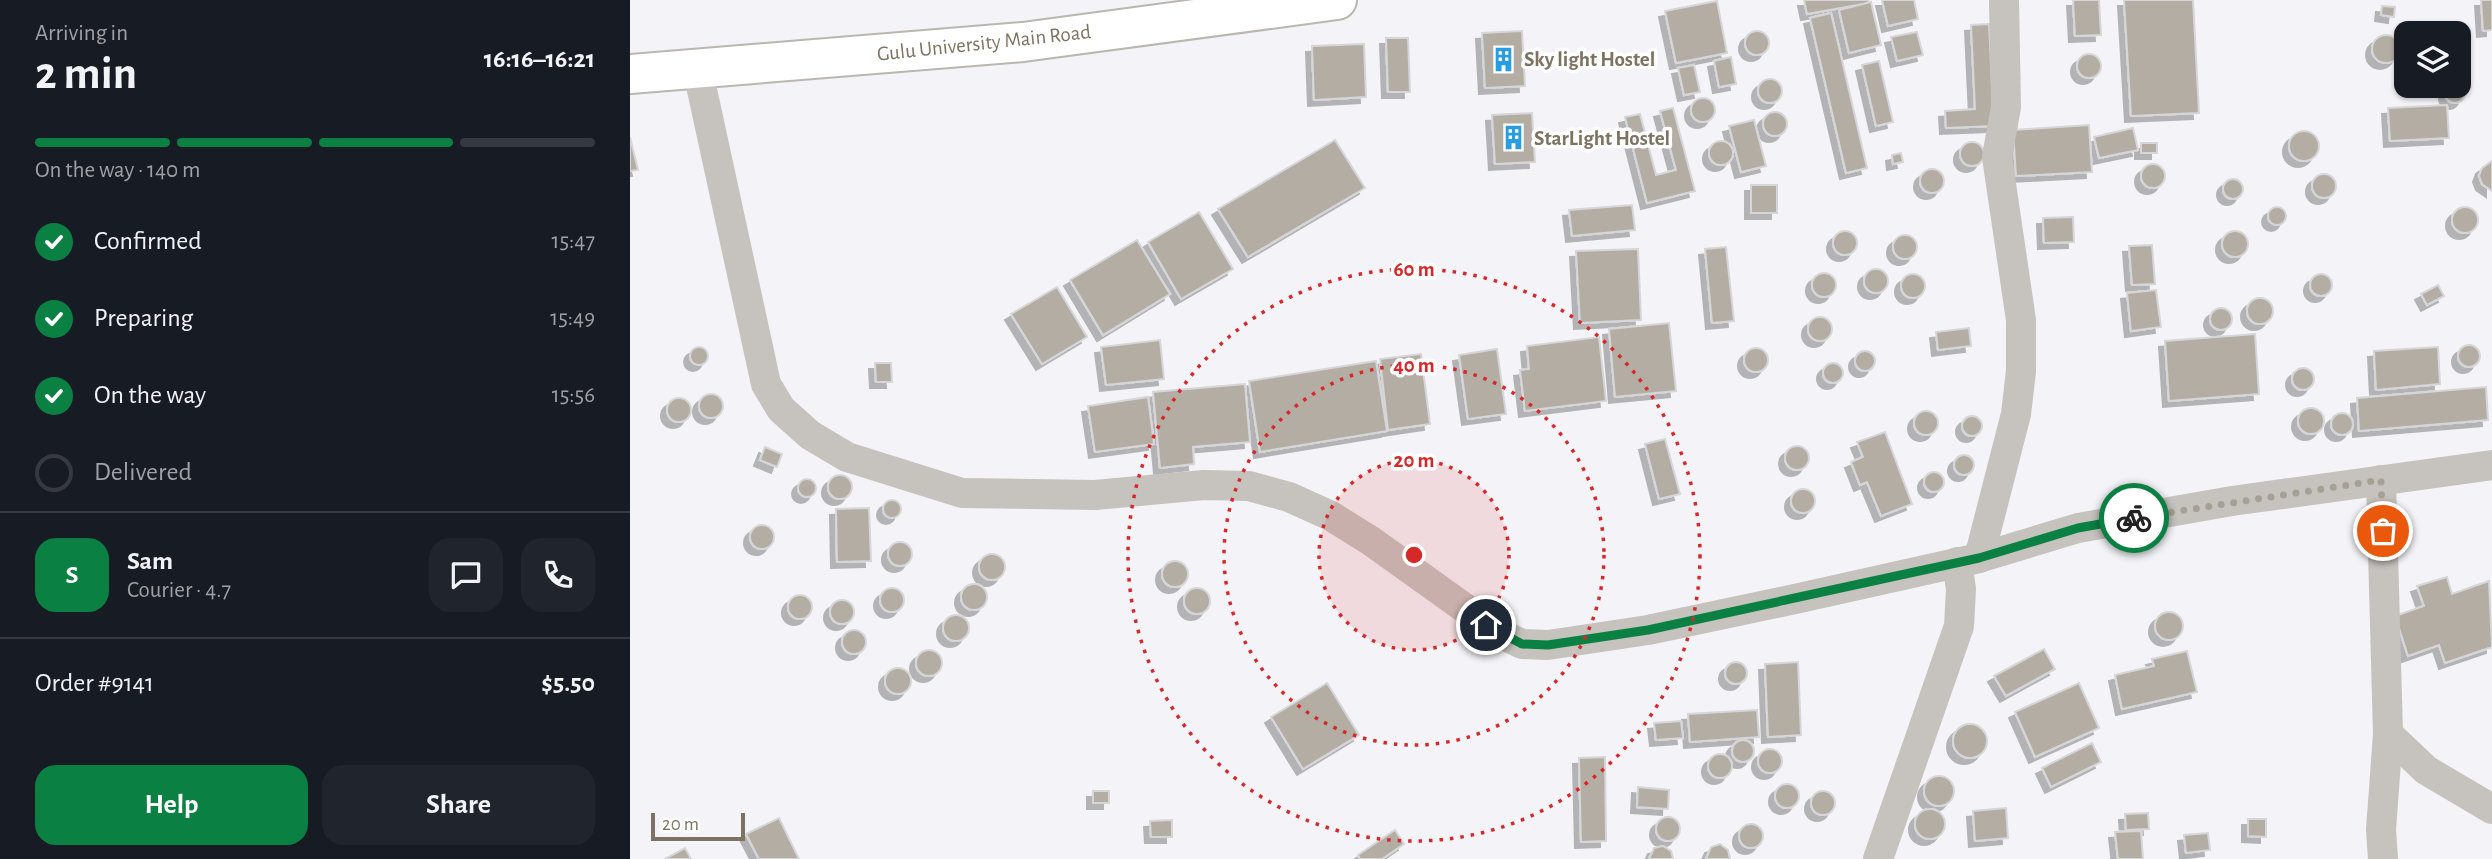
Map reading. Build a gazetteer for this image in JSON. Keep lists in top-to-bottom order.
{
  "streets": {
    "street": ["Gulu University Main Road"]
  },
  "places": {
    "building": ["Sky light Hostel", "StarLight Hostel"]
  },
  "scale_bar": "20 m",
  "page": {
    "heading": ["2 min", "Arriving in", "16:16–16:21"],
    "panel": [
      "Sam",
      "Courier · 4.7",
      "Order #9141",
      "$5.50"
    ],
    "bar": "On the way · 140 m",
    "list": [
      ["Confirmed", "15:47"],
      ["Preparing", "15:49"],
      ["On the way", "15:56"],
      "Delivered"
    ],
    "round": "S",
    "buttons": ["Help", "Share"],
    "scale": "20 m"
  },
  "rings": ["60 m", "40 m", "20 m"]
}
